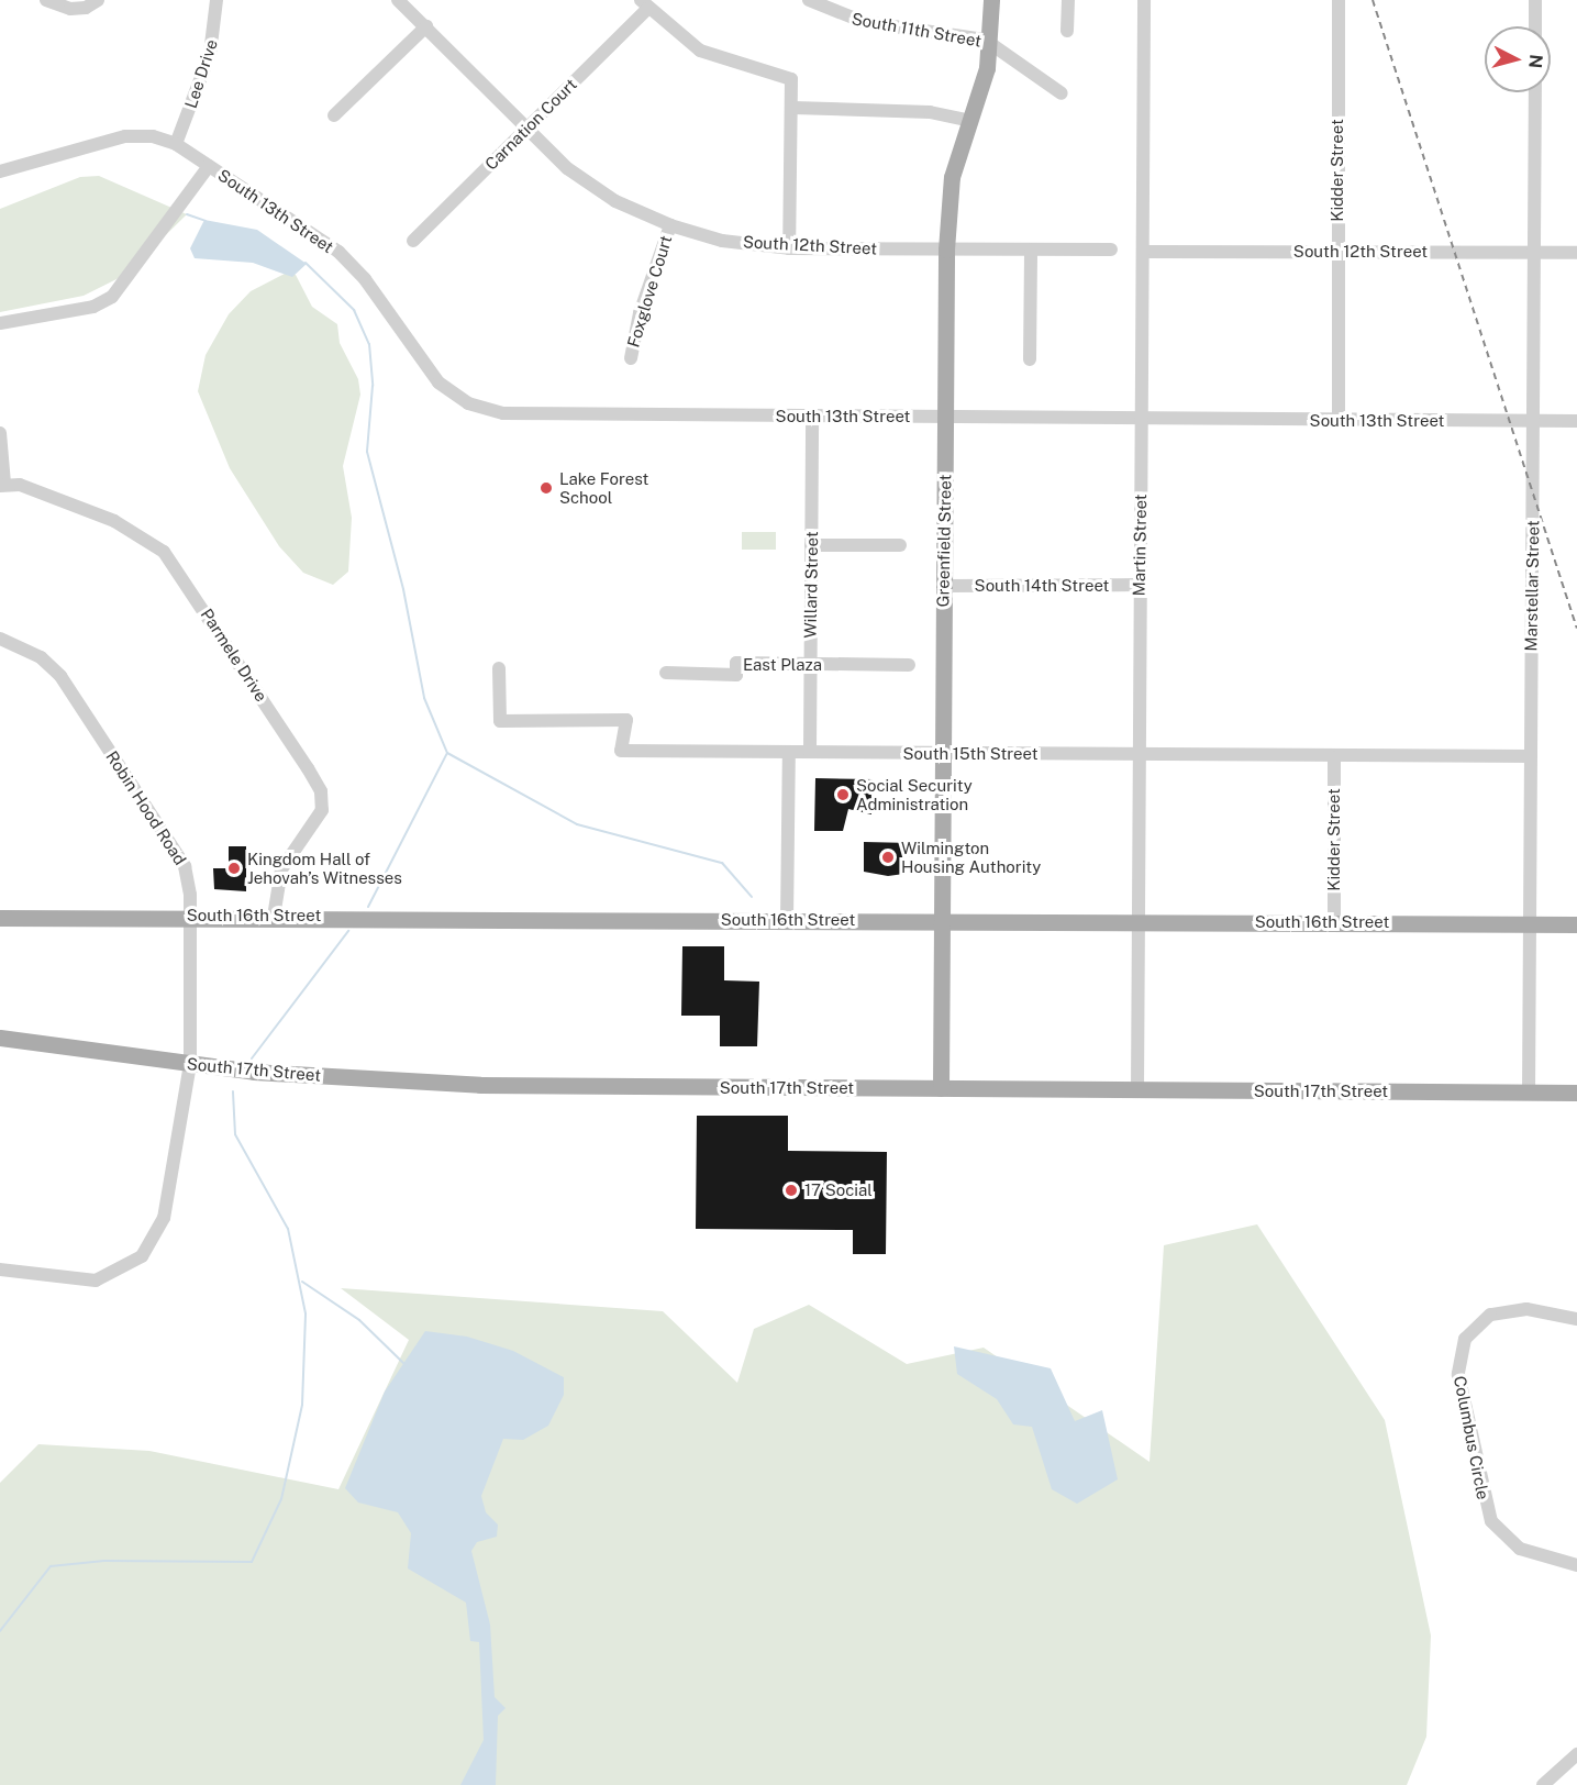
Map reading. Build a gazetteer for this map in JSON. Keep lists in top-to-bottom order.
{
  "streets": {
    "main road": ["Greenfield Street", "South 16th Street", "South 17th Street"],
    "street": [
      "South 11th Street",
      "Lee Drive",
      "Carnation Court",
      "Kidder Street",
      "South 13th Street",
      "South 12th Street",
      "Foxglove Court",
      "Martin Street",
      "Willard Street",
      "South 14th Street",
      "Marstellar Street",
      "Parmele Drive",
      "East Plaza",
      "South 15th Street",
      "Robin Hood Road",
      "Columbus Circle"
    ]
  },
  "crossings": [
    ["South 11th Street", "Greenfield Street"],
    ["Lee Drive", "South 13th Street"],
    ["Carnation Court", "South 12th Street"],
    ["Kidder Street", "South 13th Street"],
    ["Kidder Street", "South 12th Street"],
    ["Kidder Street", "South 15th Street"],
    ["Kidder Street", "South 16th Street"],
    ["South 13th Street", "Greenfield Street"],
    ["South 13th Street", "Martin Street"],
    ["South 13th Street", "Willard Street"],
    ["South 13th Street", "Marstellar Street"],
    ["South 12th Street", "Foxglove Court"],
    ["South 12th Street", "Greenfield Street"],
    ["South 12th Street", "Martin Street"],
    ["South 12th Street", "Marstellar Street"],
    ["Greenfield Street", "South 14th Street"],
    ["Greenfield Street", "South 15th Street"],
    ["Greenfield Street", "South 16th Street"],
    ["Greenfield Street", "South 17th Street"],
    ["Martin Street", "South 14th Street"],
    ["Martin Street", "South 15th Street"],
    ["Martin Street", "South 16th Street"],
    ["Martin Street", "South 17th Street"],
    ["Willard Street", "East Plaza"],
    ["Willard Street", "South 15th Street"],
    ["Marstellar Street", "South 15th Street"],
    ["Marstellar Street", "South 16th Street"],
    ["Marstellar Street", "South 17th Street"],
    ["Parmele Drive", "South 16th Street"],
    ["Robin Hood Road", "South 16th Street"],
    ["Robin Hood Road", "South 17th Street"]
  ],
  "places": [
    "Lake Forest School",
    "Social Security Administration",
    "Wilmington Housing Authority",
    "Kingdom Hall of Jehovah’s Witnesses",
    "17 Social"
  ],
  "north": "right"
}
